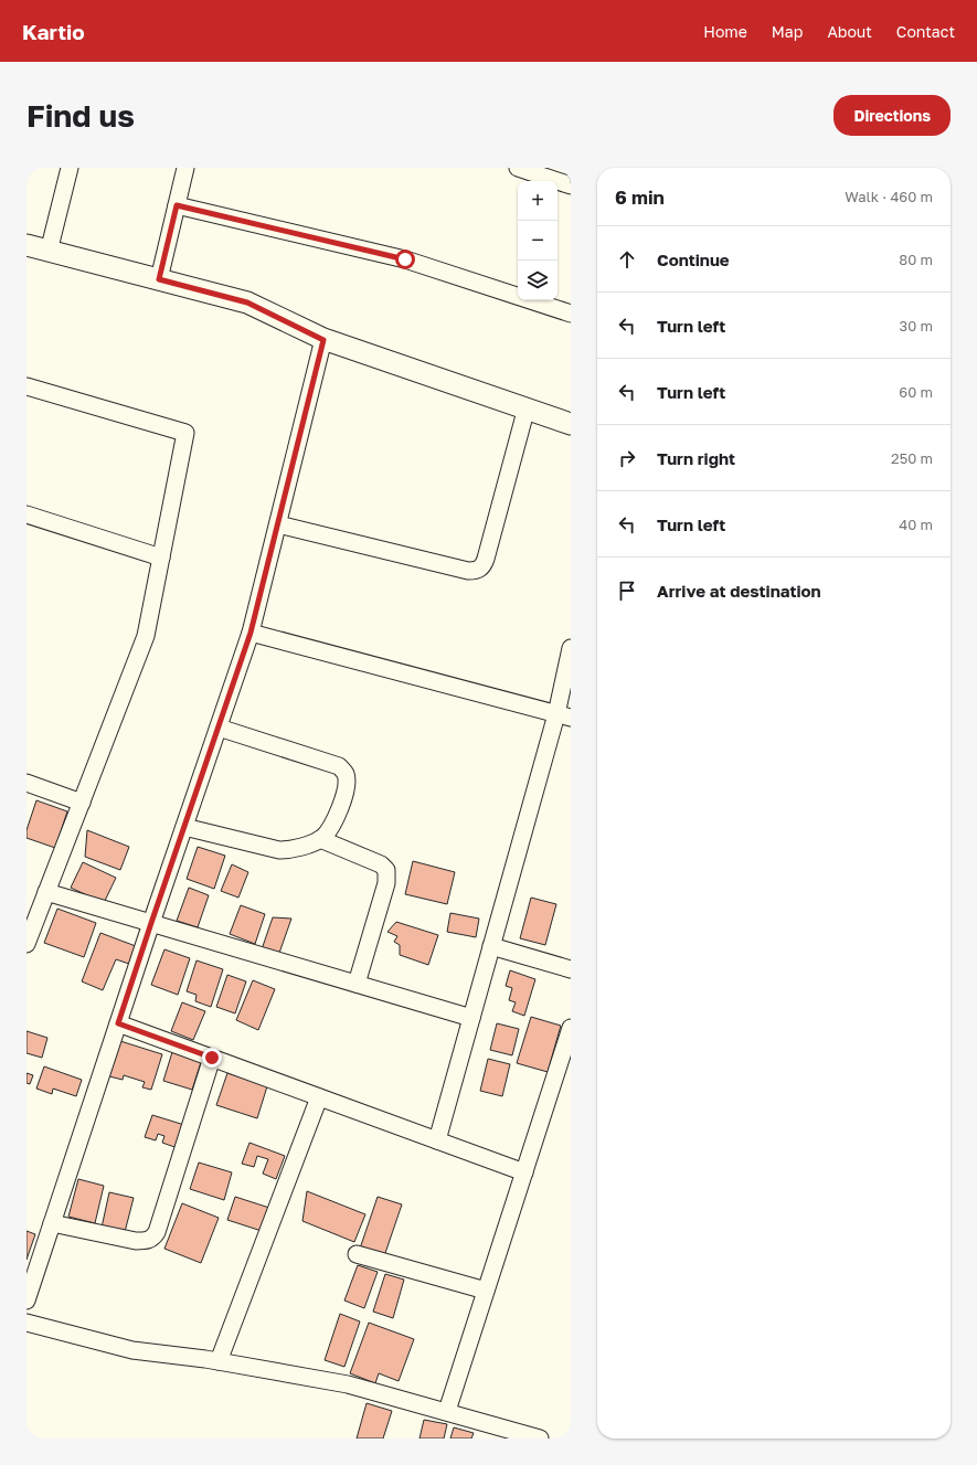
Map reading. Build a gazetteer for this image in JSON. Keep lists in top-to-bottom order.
{
  "page": {
    "header": "Kartio",
    "nav": [
      "Home",
      "Map",
      "About",
      "Contact"
    ],
    "buttons": "Directions",
    "title": "Find us",
    "heading": ["6 min", "Walk · 460 m"],
    "map_buttons": ["+", "−"],
    "list": [
      ["Continue", "80 m"],
      ["Turn left", "30 m"],
      ["Turn left", "60 m"],
      ["Turn right", "250 m"],
      ["Turn left", "40 m"],
      "Arrive at destination"
    ]
  }
}
